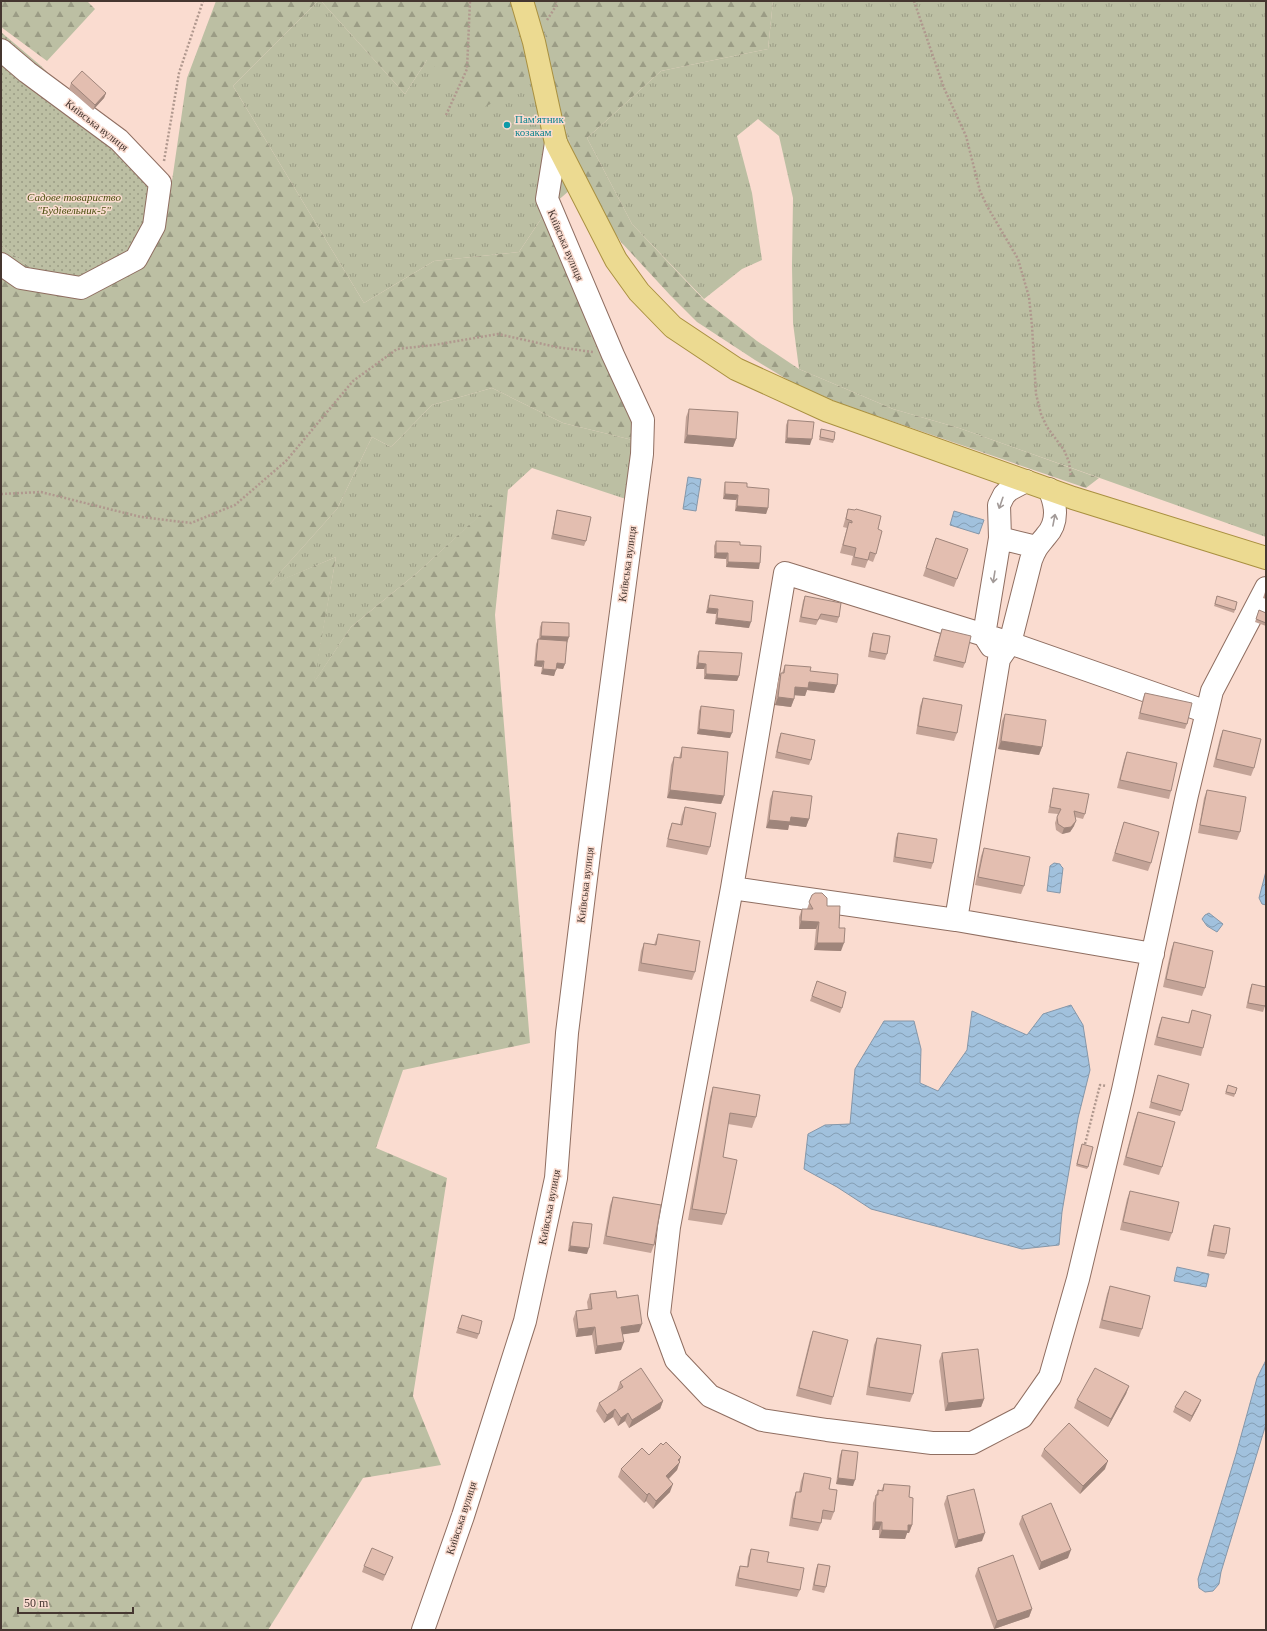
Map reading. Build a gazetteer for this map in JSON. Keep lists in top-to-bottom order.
{
  "streets": {
    "street": ["Київська вулиця"]
  },
  "parks": ["Садове товариство \"Будівельник-5\""],
  "places": ["Пам'ятник козакам"],
  "scale_bar": "50 m"
}
